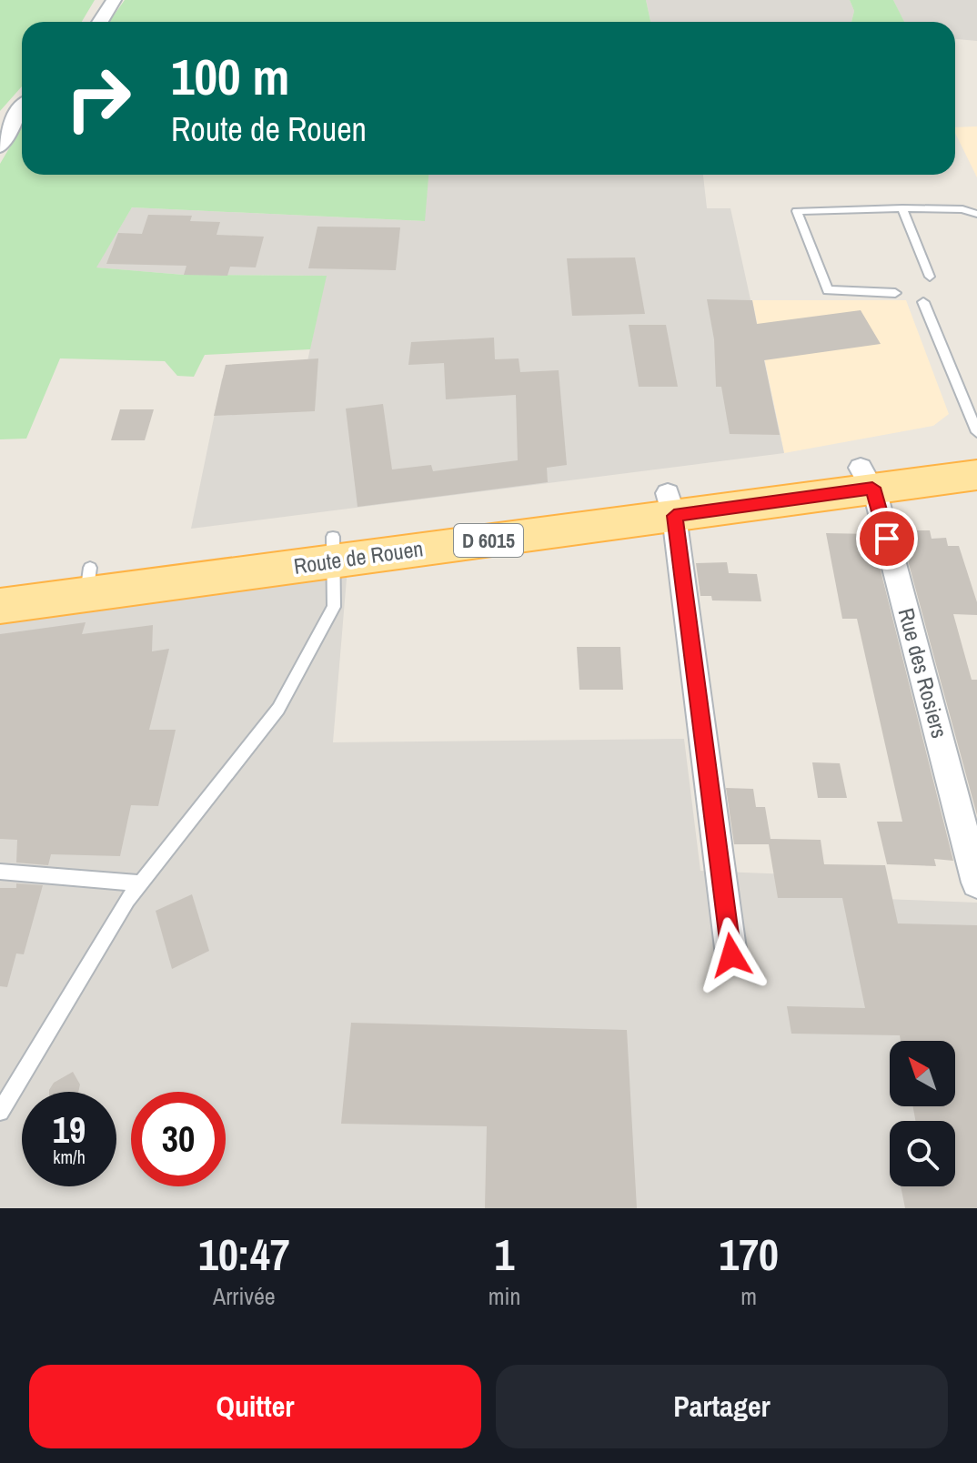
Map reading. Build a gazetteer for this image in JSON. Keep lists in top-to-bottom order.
{
  "streets": {
    "main road": ["D 6015", "Route de Rouen"],
    "street": ["Rue des Rosiers"]
  },
  "crossings": [
    ["Route de Rouen", "Rue des Rosiers"]
  ],
  "north": "top left",
  "page": {
    "turn": ["100 m", "Route de Rouen"],
    "speed": "19 km/h",
    "limit": "30",
    "eta": [
      "10:47",
      "Arrivée",
      "1",
      "min",
      "170",
      "m"
    ],
    "buttons": ["Quitter", "Partager"]
  }
}
